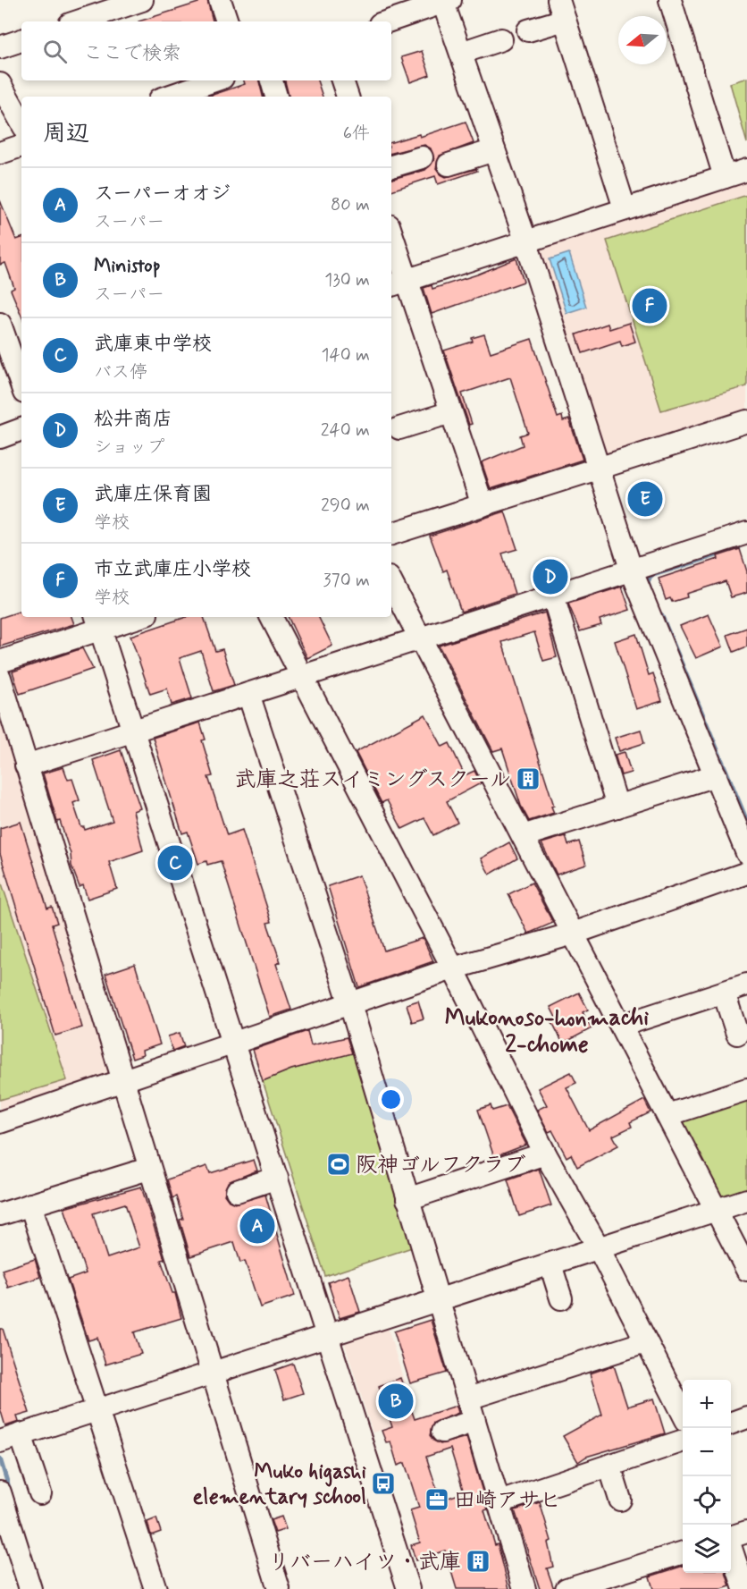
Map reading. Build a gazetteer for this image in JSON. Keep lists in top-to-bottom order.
{
  "districts": ["Mukonoso-honmachi 2-chome"],
  "places": {
    "building": ["武庫之荘スイミングスクール", "リバーハイツ・武庫"],
    "sports": ["阪神ゴルフクラブ"],
    "bus stop": ["Muko higashi elementary school"],
    "office": ["田崎アサヒ"]
  },
  "north": "left",
  "page": {
    "search": "ここで検索",
    "heading": ["周辺", "6件"],
    "list": [
      {
        "mark": "A",
        "name": "スーパーオオジ",
        "note": "スーパー",
        "value": "80 m"
      },
      {
        "mark": "B",
        "name": "Ministop",
        "note": "スーパー",
        "value": "130 m"
      },
      {
        "mark": "C",
        "name": "武庫東中学校",
        "note": "バス停",
        "value": "140 m"
      },
      {
        "mark": "D",
        "name": "松井商店",
        "note": "ショップ",
        "value": "240 m"
      },
      {
        "mark": "E",
        "name": "武庫庄保育園",
        "note": "学校",
        "value": "290 m"
      },
      {
        "mark": "F",
        "name": "市立武庫庄小学校",
        "note": "学校",
        "value": "370 m"
      }
    ],
    "pins": [
      "F",
      "E",
      "D",
      "C",
      "A",
      "B"
    ],
    "map_buttons": ["+", "−"]
  }
}
